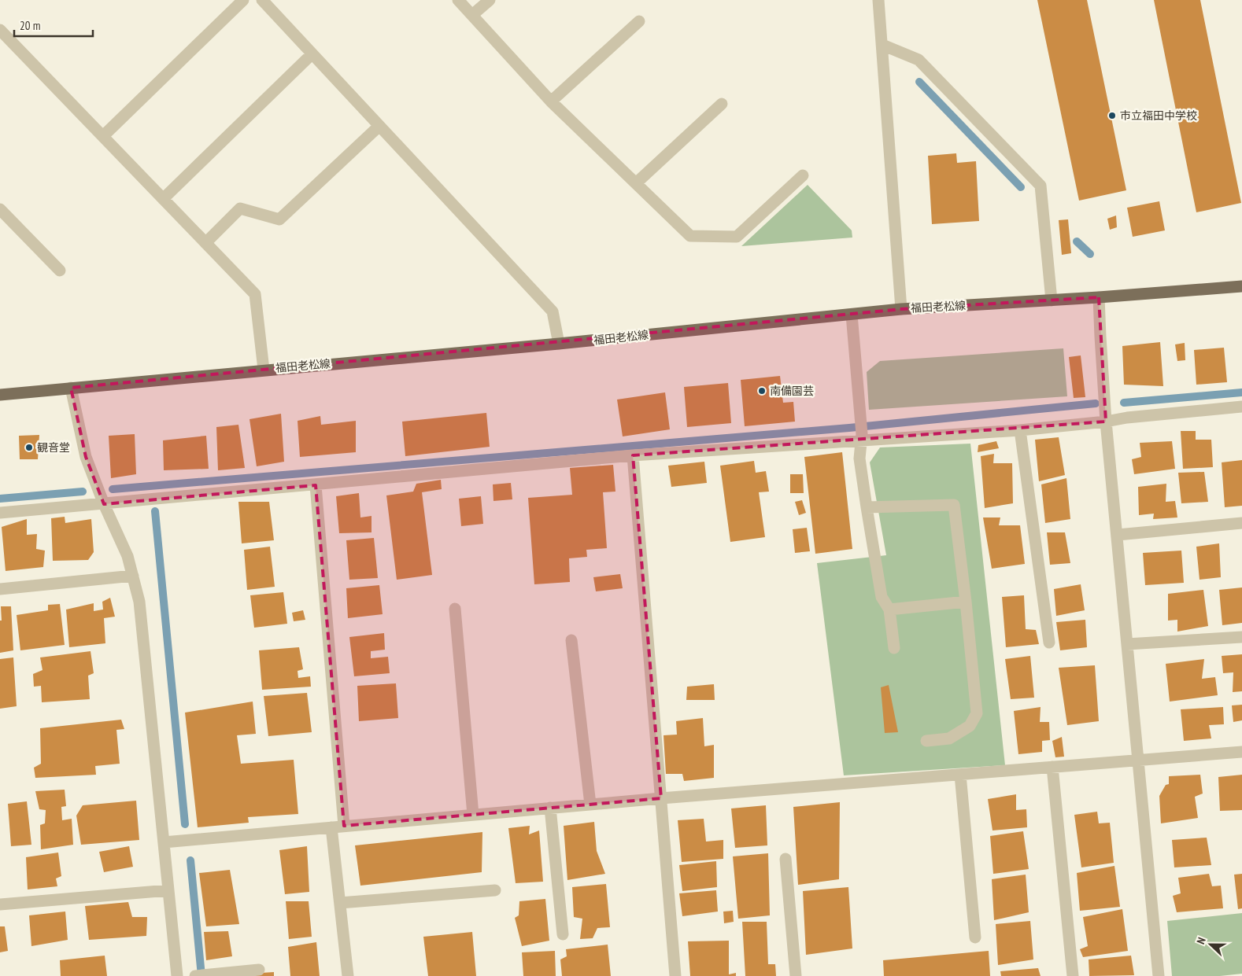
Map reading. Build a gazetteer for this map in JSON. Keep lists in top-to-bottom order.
{
  "streets": {
    "main road": ["福田老松線"]
  },
  "places": ["市立福田中学校", "南備園芸", "観音堂"],
  "scale_bar": "20 m",
  "north": "left"
}
